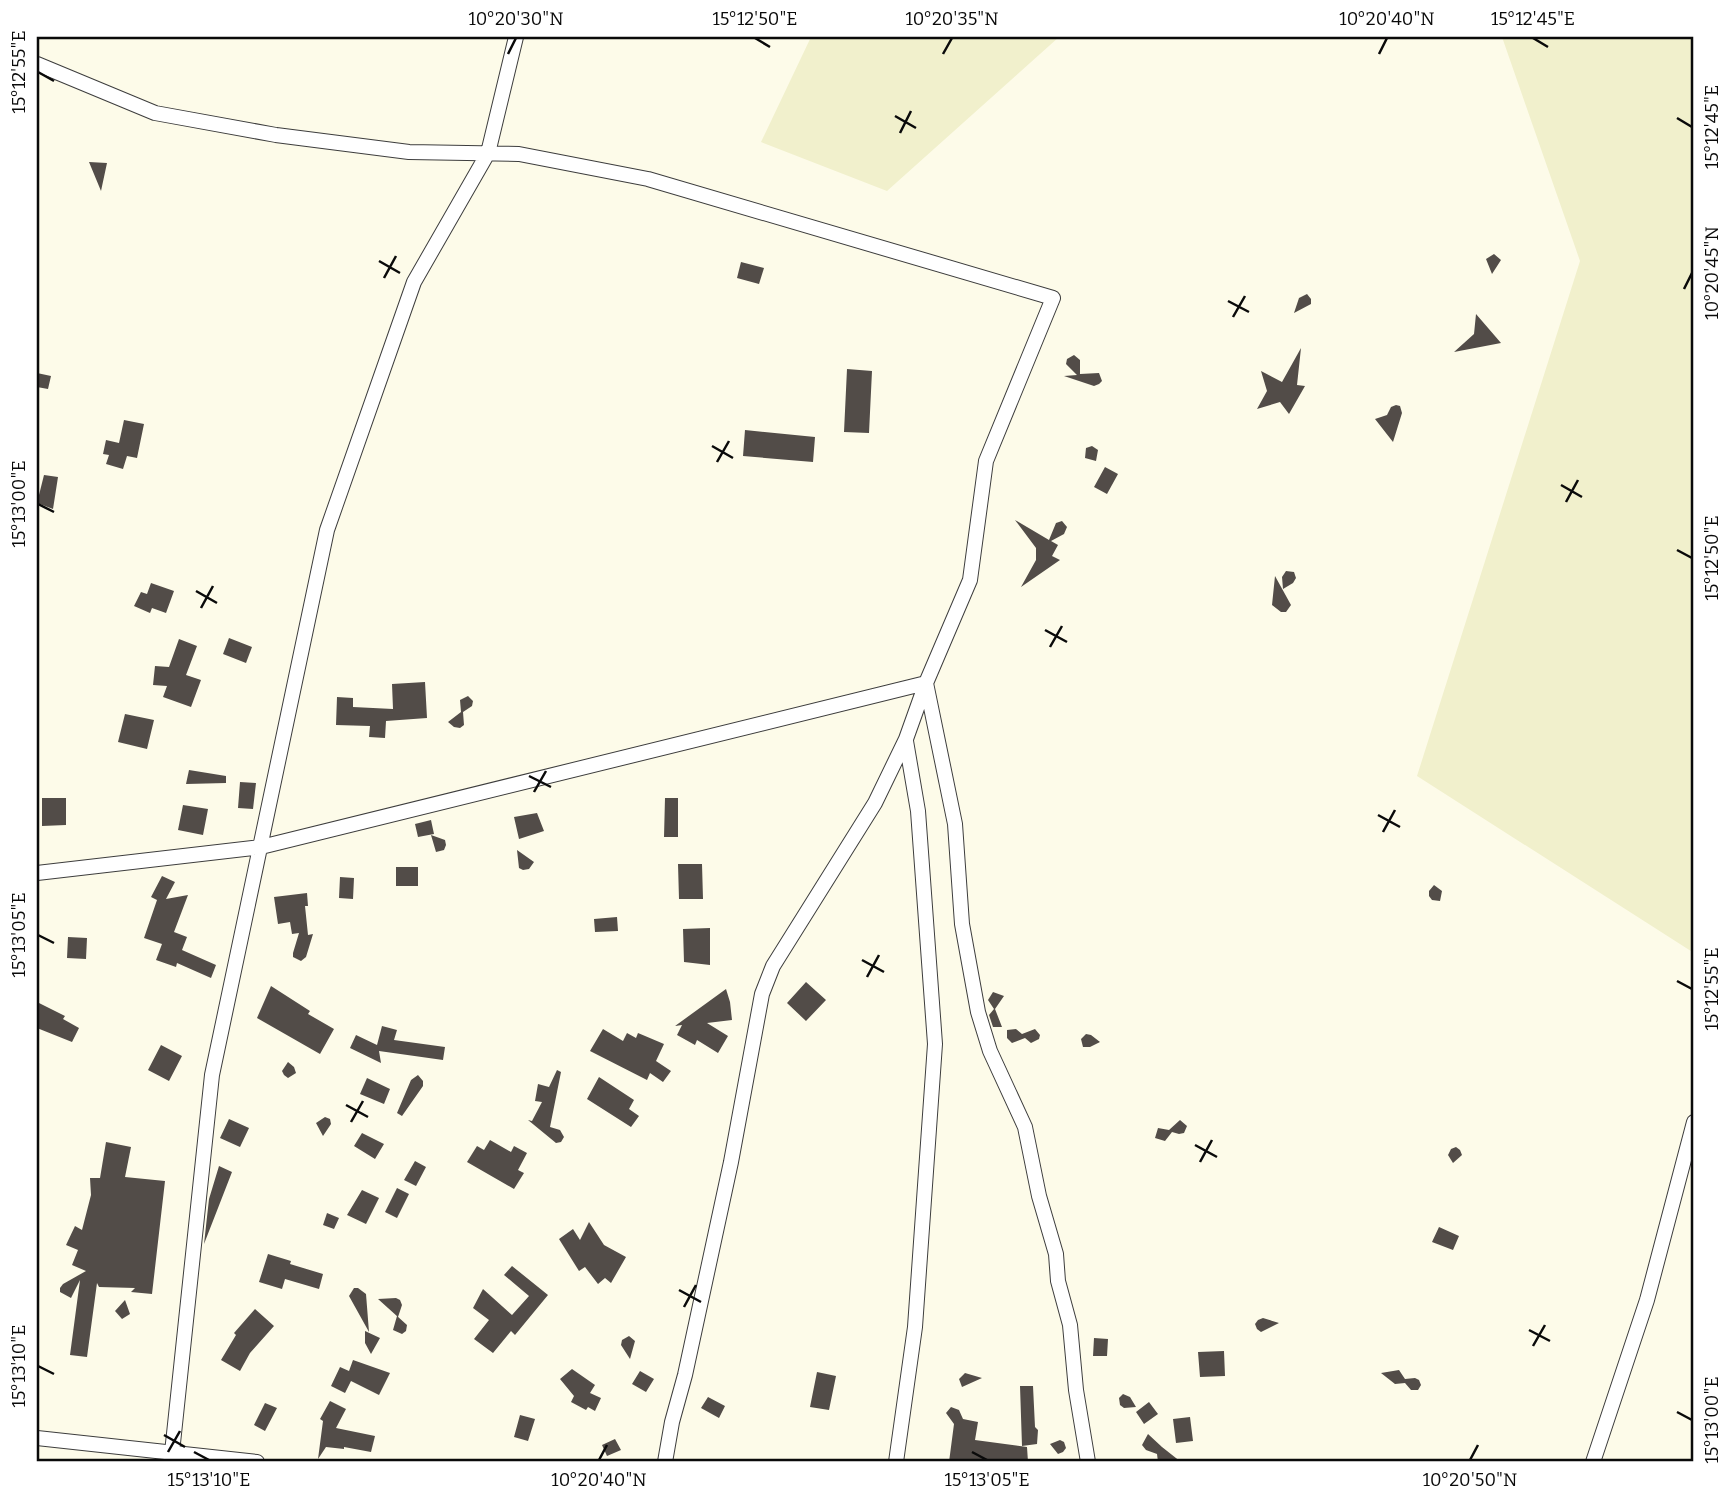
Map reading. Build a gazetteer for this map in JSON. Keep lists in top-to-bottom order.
{
  "coordinates": [
    "10°20'30\"N",
    "15°12'50\"E",
    "10°20'35\"N",
    "10°20'40\"N",
    "15°12'45\"E",
    "15°12'55\"E",
    "10°20'45\"N",
    "15°13'00\"E",
    "15°13'05\"E",
    "15°13'10\"E",
    "10°20'50\"N"
  ]
}
